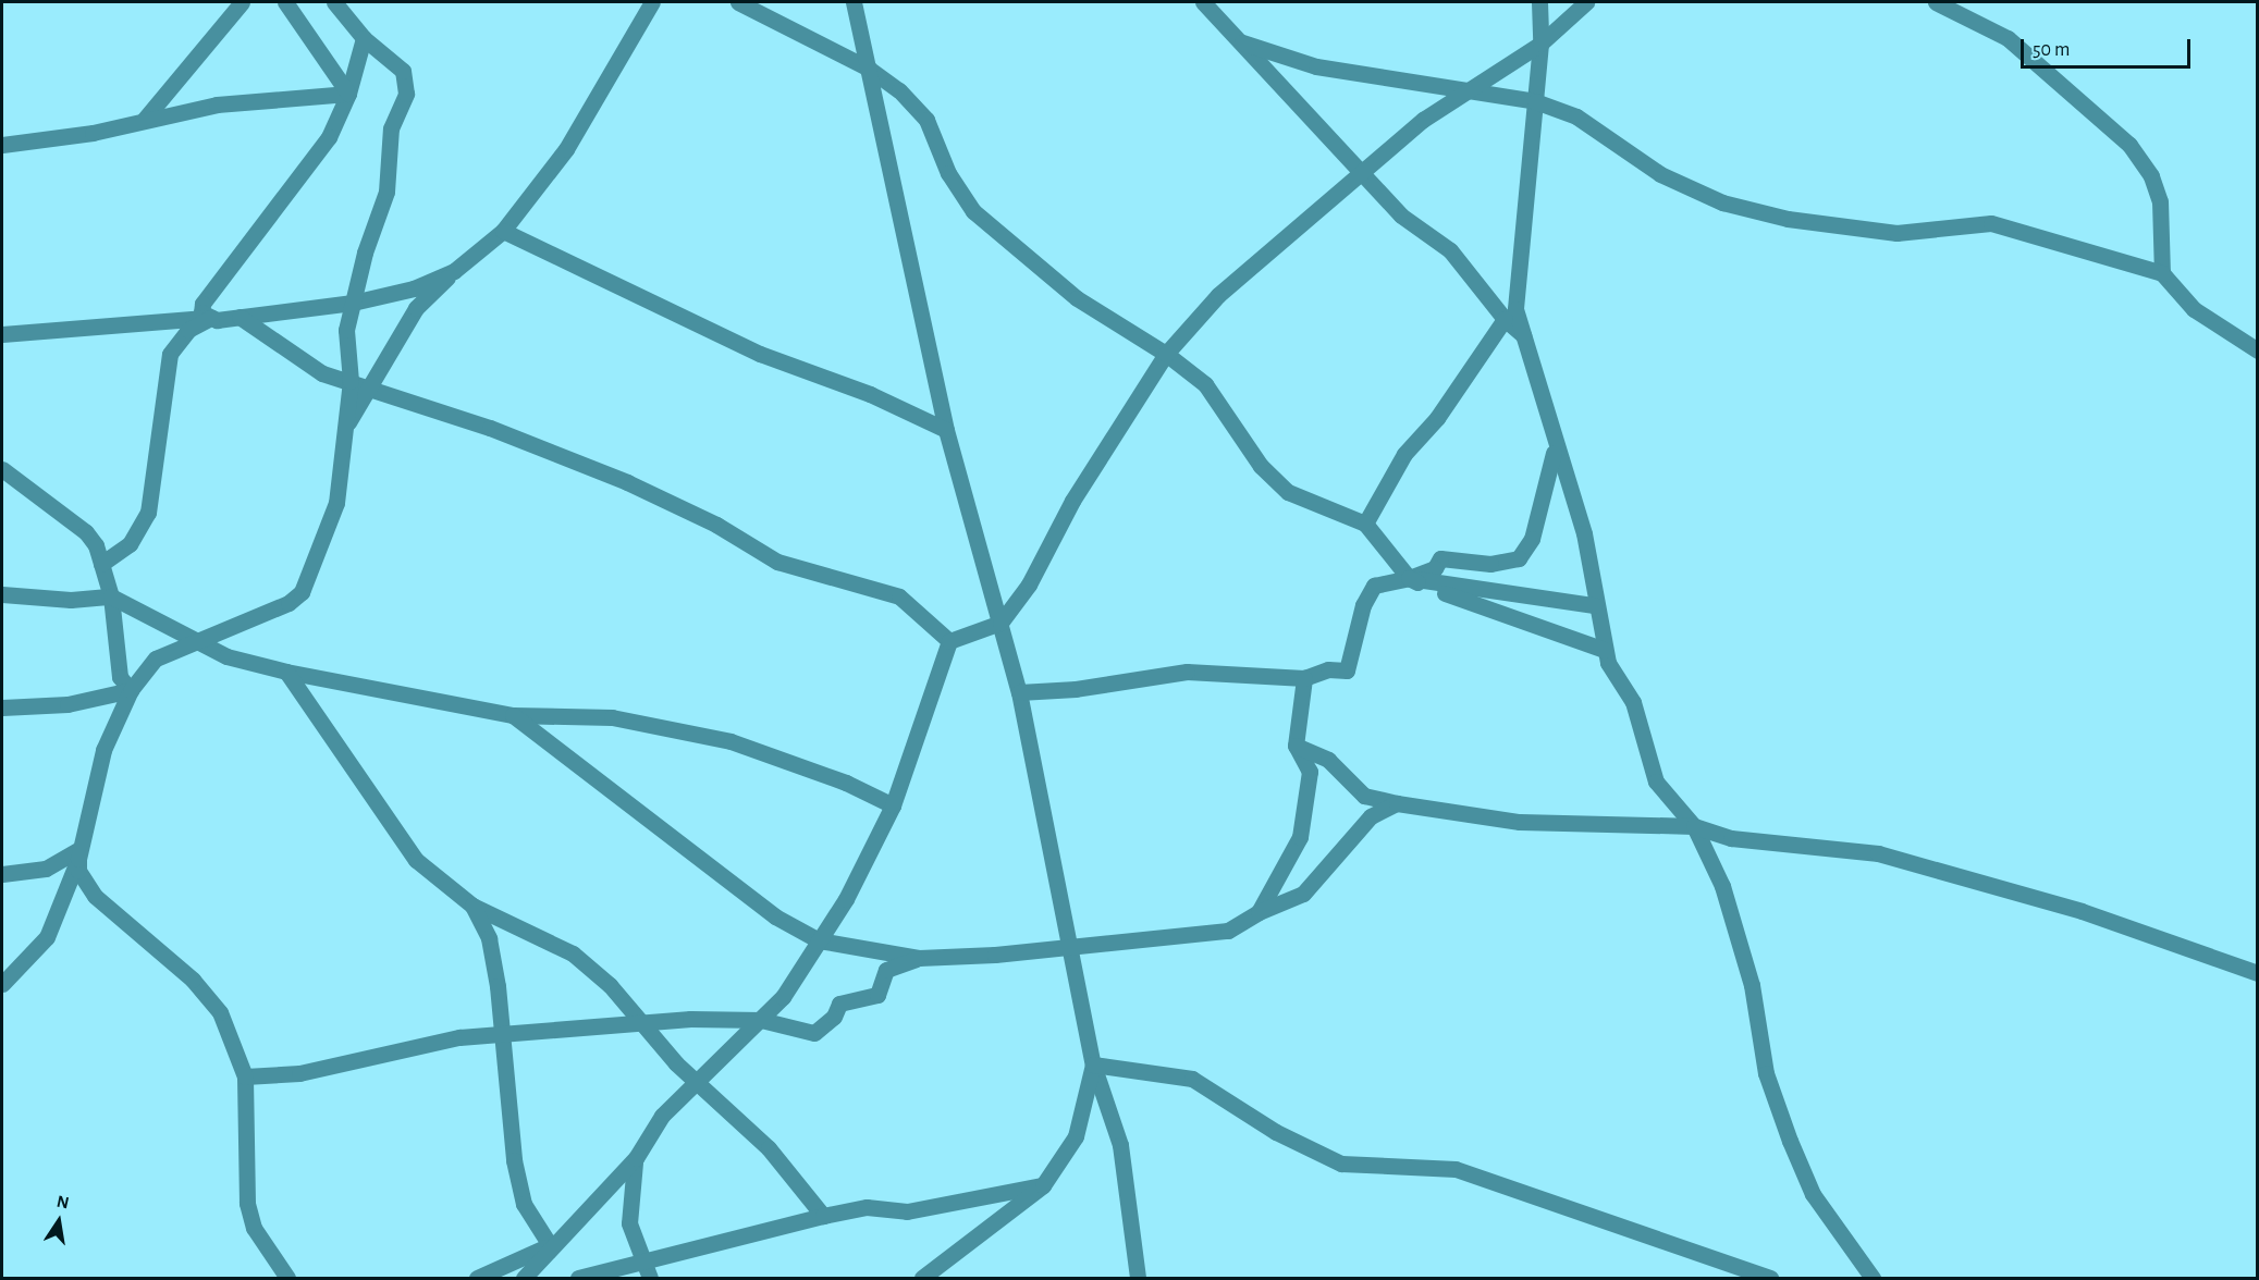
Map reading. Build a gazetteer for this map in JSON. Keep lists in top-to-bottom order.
{
  "scale_bar": "50 m",
  "north": "top"
}
